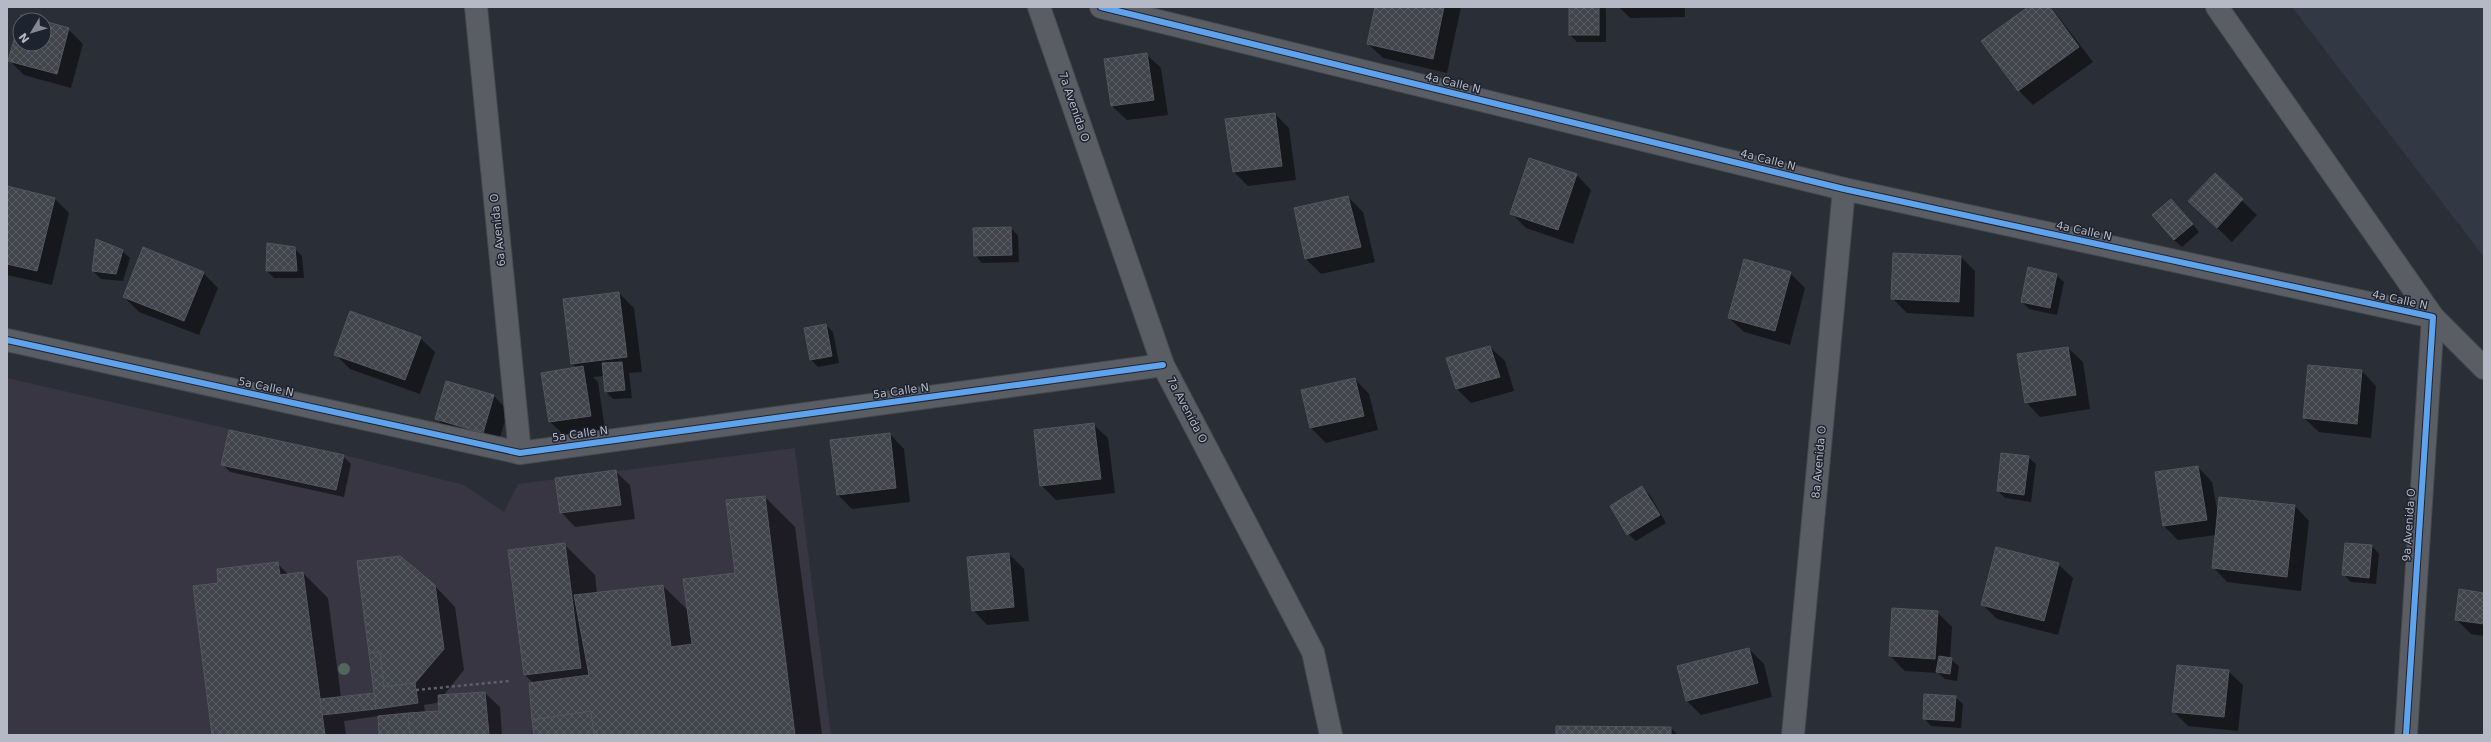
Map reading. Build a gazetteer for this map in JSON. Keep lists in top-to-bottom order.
{
  "streets": {
    "street": [
      "4a Calle N",
      "7a Avenida O",
      "6a Avenida O",
      "5a Calle N",
      "8a Avenida O",
      "9a Avenida O"
    ]
  },
  "crossings": [
    ["4a Calle N", "8a Avenida O"],
    ["4a Calle N", "9a Avenida O"],
    ["7a Avenida O", "5a Calle N"],
    ["6a Avenida O", "5a Calle N"]
  ],
  "north": "bottom left"
}
